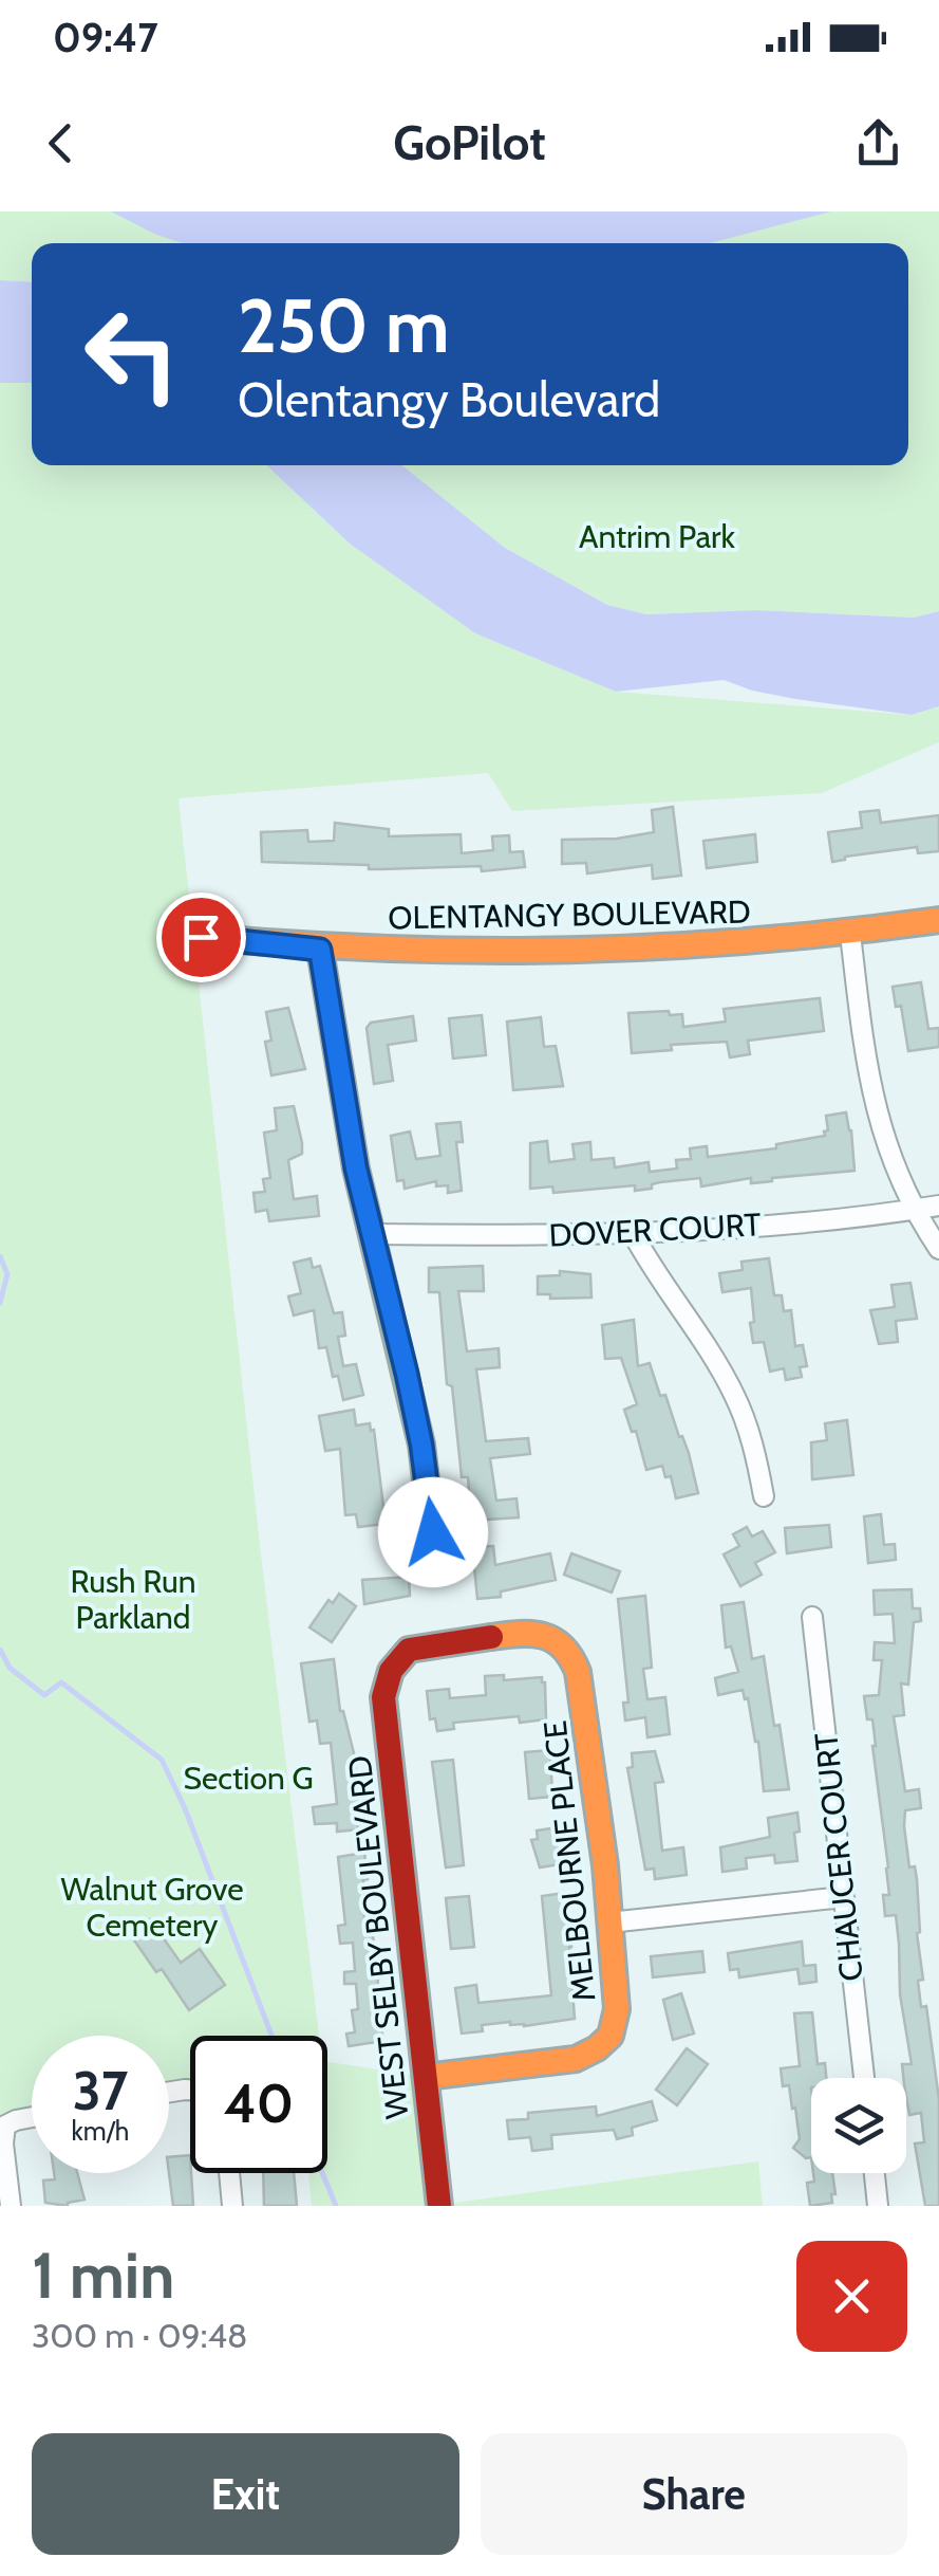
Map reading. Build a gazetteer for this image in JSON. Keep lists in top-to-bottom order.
{
  "streets": {
    "street": [
      "OLENTANGY BOULEVARD",
      "DOVER COURT",
      "CHAUCER COURT",
      "MELBOURNE PLACE",
      "WEST SELBY BOULEVARD"
    ]
  },
  "crossings": [
    ["MELBOURNE PLACE", "WEST SELBY BOULEVARD"]
  ],
  "parks": [
    "Antrim Park",
    "Rush Run Parkland",
    "Section G",
    "Walnut Grove Cemetery"
  ],
  "page": {
    "status": "09:47",
    "header": "GoPilot",
    "turn": ["250 m", "Olentangy Boulevard"],
    "speed": "37 km/h",
    "limit": "40",
    "heading": ["1 min", "300 m · 09:48"],
    "buttons": ["Exit", "Share"]
  }
}
